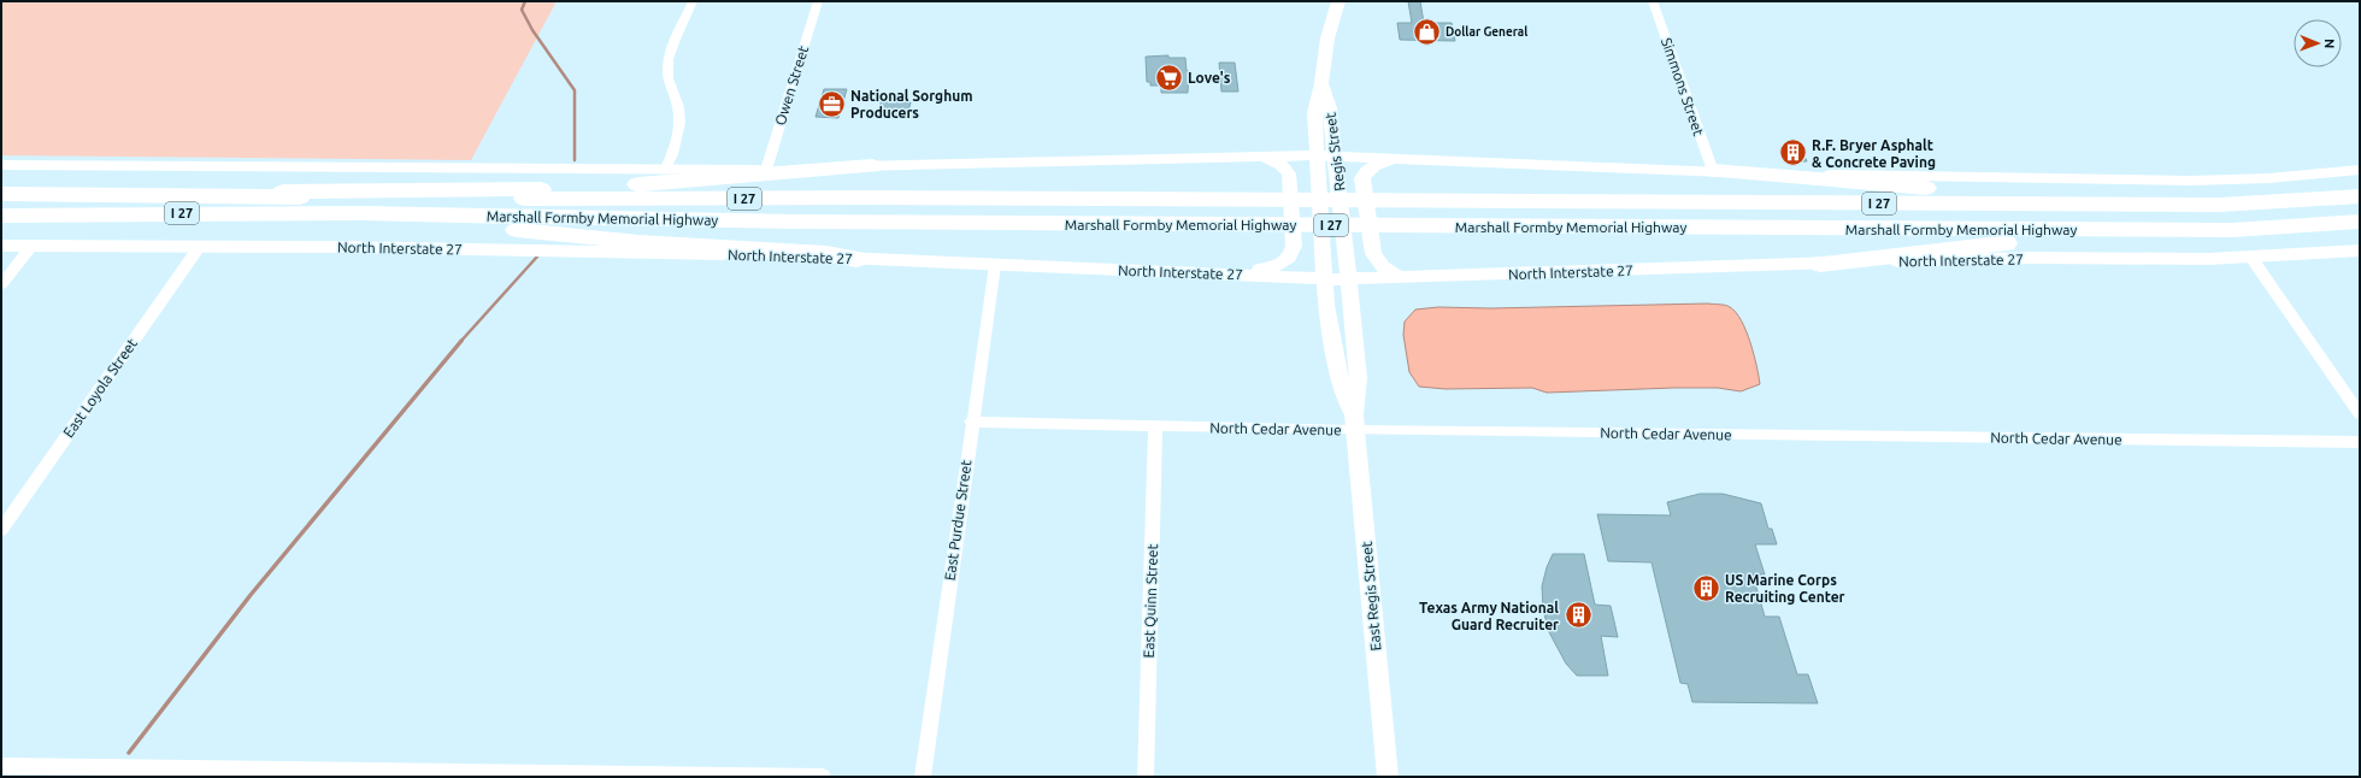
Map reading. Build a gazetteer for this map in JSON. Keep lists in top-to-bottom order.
{
  "streets": {
    "highway": ["I 27", "Marshall Formby Memorial Highway"],
    "main road": ["Regis Street", "North Interstate 27", "East Regis Street"],
    "street": [
      "Owen Street",
      "Simmons Street",
      "East Loyola Street",
      "North Cedar Avenue",
      "East Purdue Street",
      "East Quinn Street"
    ]
  },
  "crossings": [
    ["Regis Street", "North Interstate 27"],
    ["Regis Street", "East Regis Street"],
    ["North Interstate 27", "East Loyola Street"],
    ["North Interstate 27", "East Purdue Street"],
    ["North Interstate 27", "East Regis Street"],
    ["North Cedar Avenue", "East Purdue Street"],
    ["North Cedar Avenue", "East Regis Street"],
    ["North Cedar Avenue", "East Quinn Street"]
  ],
  "places": {
    "shop": ["Dollar General"],
    "supermarket": ["Love's"],
    "office": ["National Sorghum Producers"],
    "building": ["R.F. Bryer Asphalt & Concrete Paving", "US Marine Corps Recruiting Center", "Texas Army National Guard Recruiter"]
  },
  "north": "right"
}
